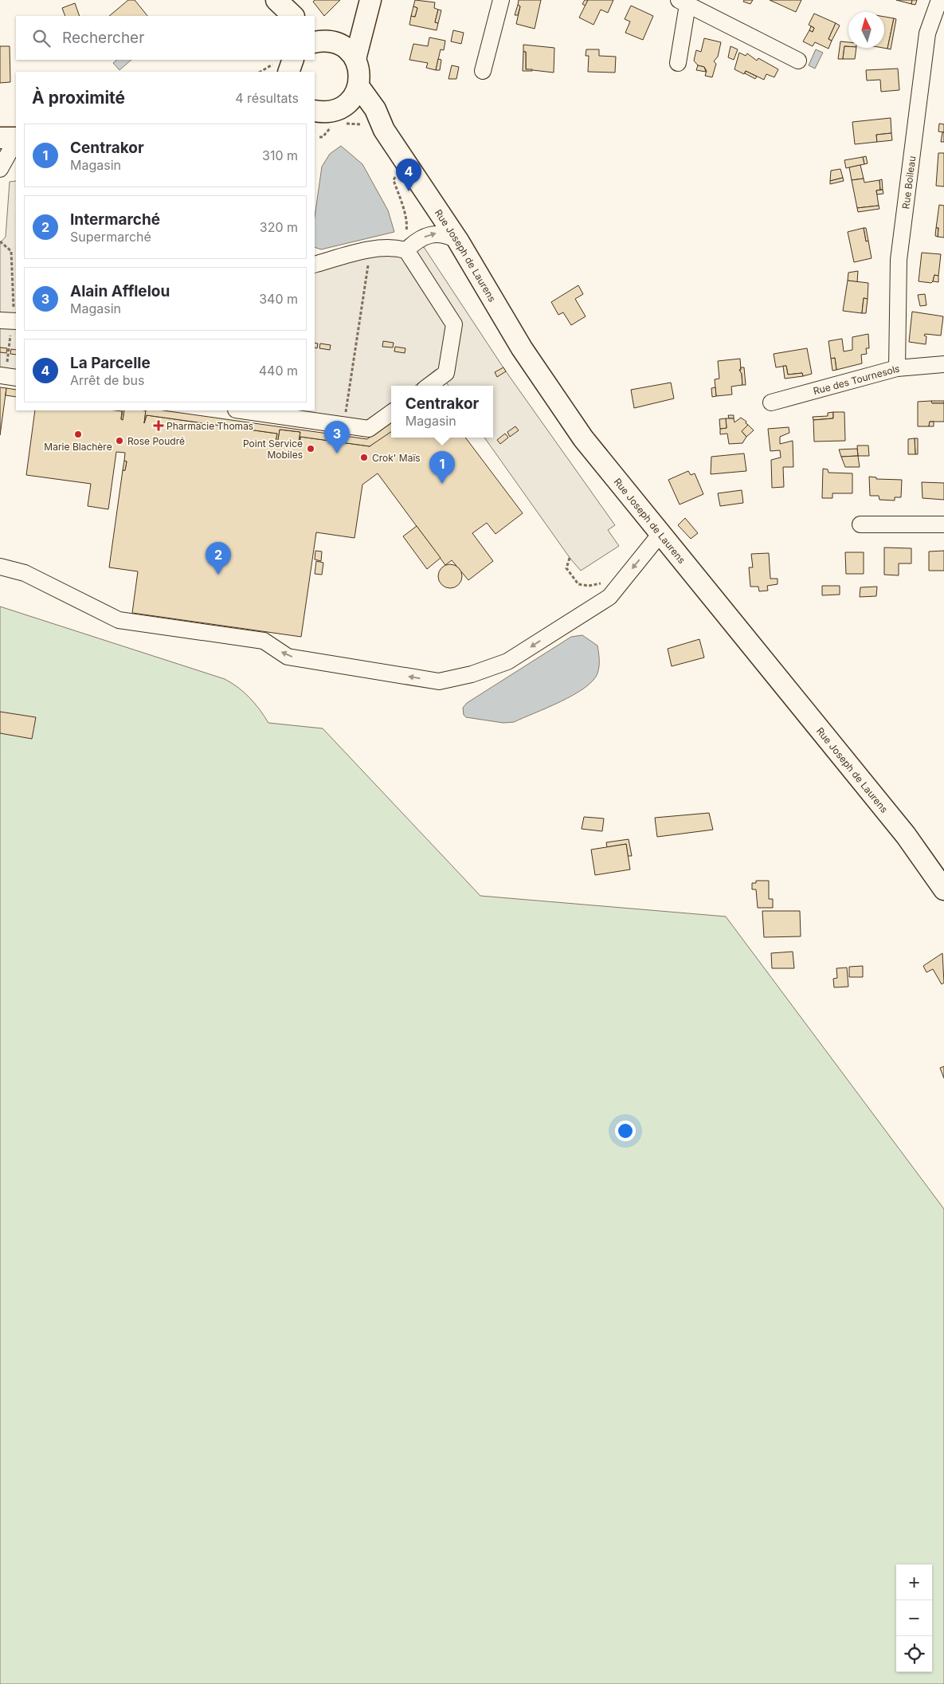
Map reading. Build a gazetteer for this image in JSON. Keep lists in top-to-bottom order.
{
  "streets": {
    "main road": ["Rue Joseph de Laurens"],
    "street": ["Rue Boileau", "Rue des Tournesols"]
  },
  "crossings": [
    ["Rue Boileau", "Rue des Tournesols"]
  ],
  "places": {
    "health": ["Pharmacie Thomas"],
    "other": [
      "Marie Blachère",
      "Rose Poudré",
      "Point Service Mobiles",
      "Crok' Maïs"
    ]
  },
  "north": "top",
  "page": {
    "search": "Rechercher",
    "heading": ["À proximité", "4 résultats"],
    "list": [
      {
        "mark": "1",
        "name": "Centrakor",
        "note": "Magasin",
        "value": "310 m"
      },
      {
        "mark": "2",
        "name": "Intermarché",
        "note": "Supermarché",
        "value": "320 m"
      },
      {
        "mark": "3",
        "name": "Alain Afflelou",
        "note": "Magasin",
        "value": "340 m"
      },
      {
        "mark": "4",
        "name": "La Parcelle",
        "note": "Arrêt de bus",
        "value": "440 m"
      }
    ],
    "pins": [
      "4",
      "3",
      "1",
      "2"
    ],
    "popup": ["Centrakor", "Magasin"],
    "map_buttons": ["+", "−"]
  }
}
